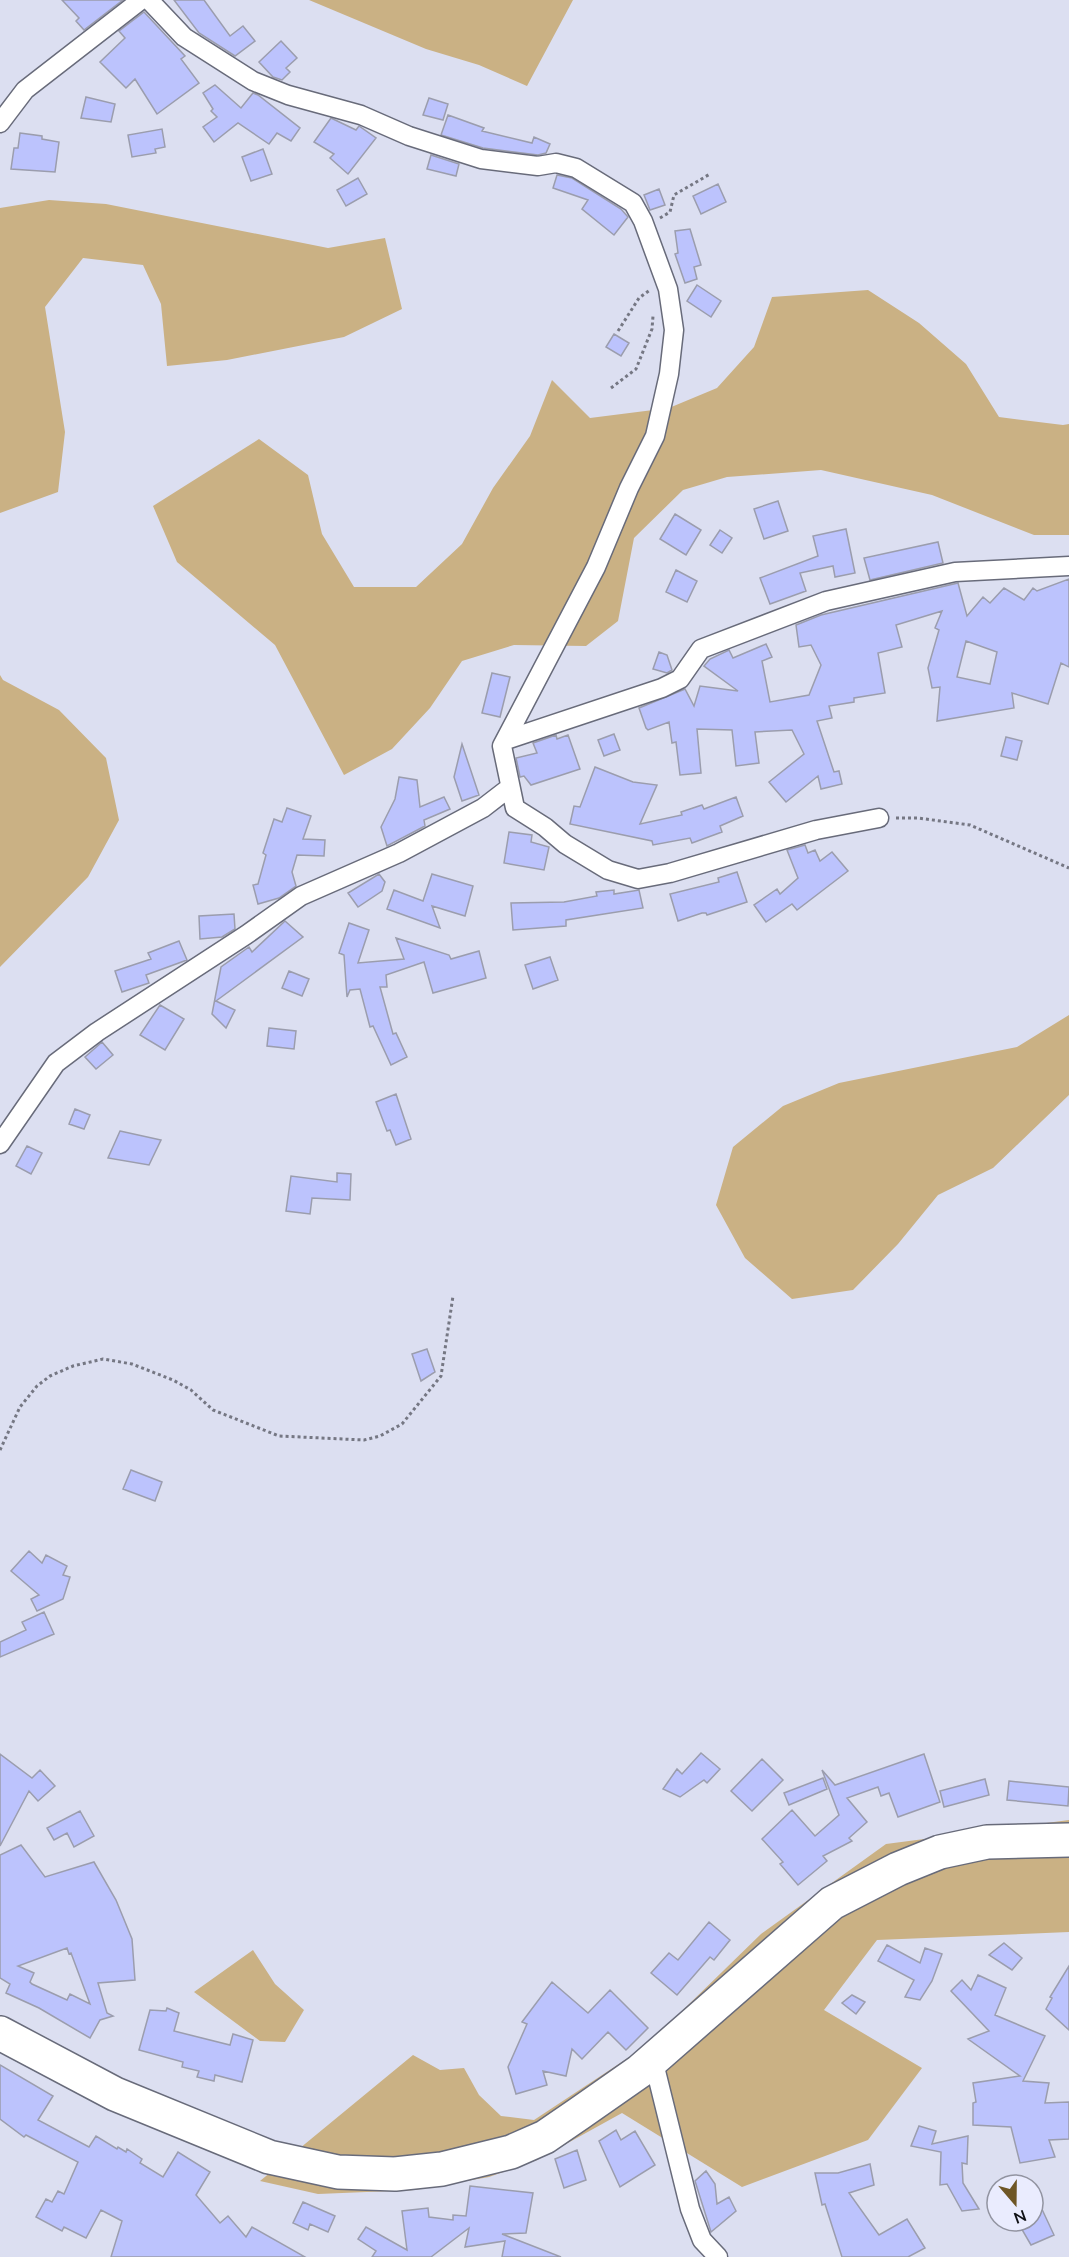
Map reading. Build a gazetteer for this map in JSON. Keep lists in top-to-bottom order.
{
  "north": "bottom"
}
